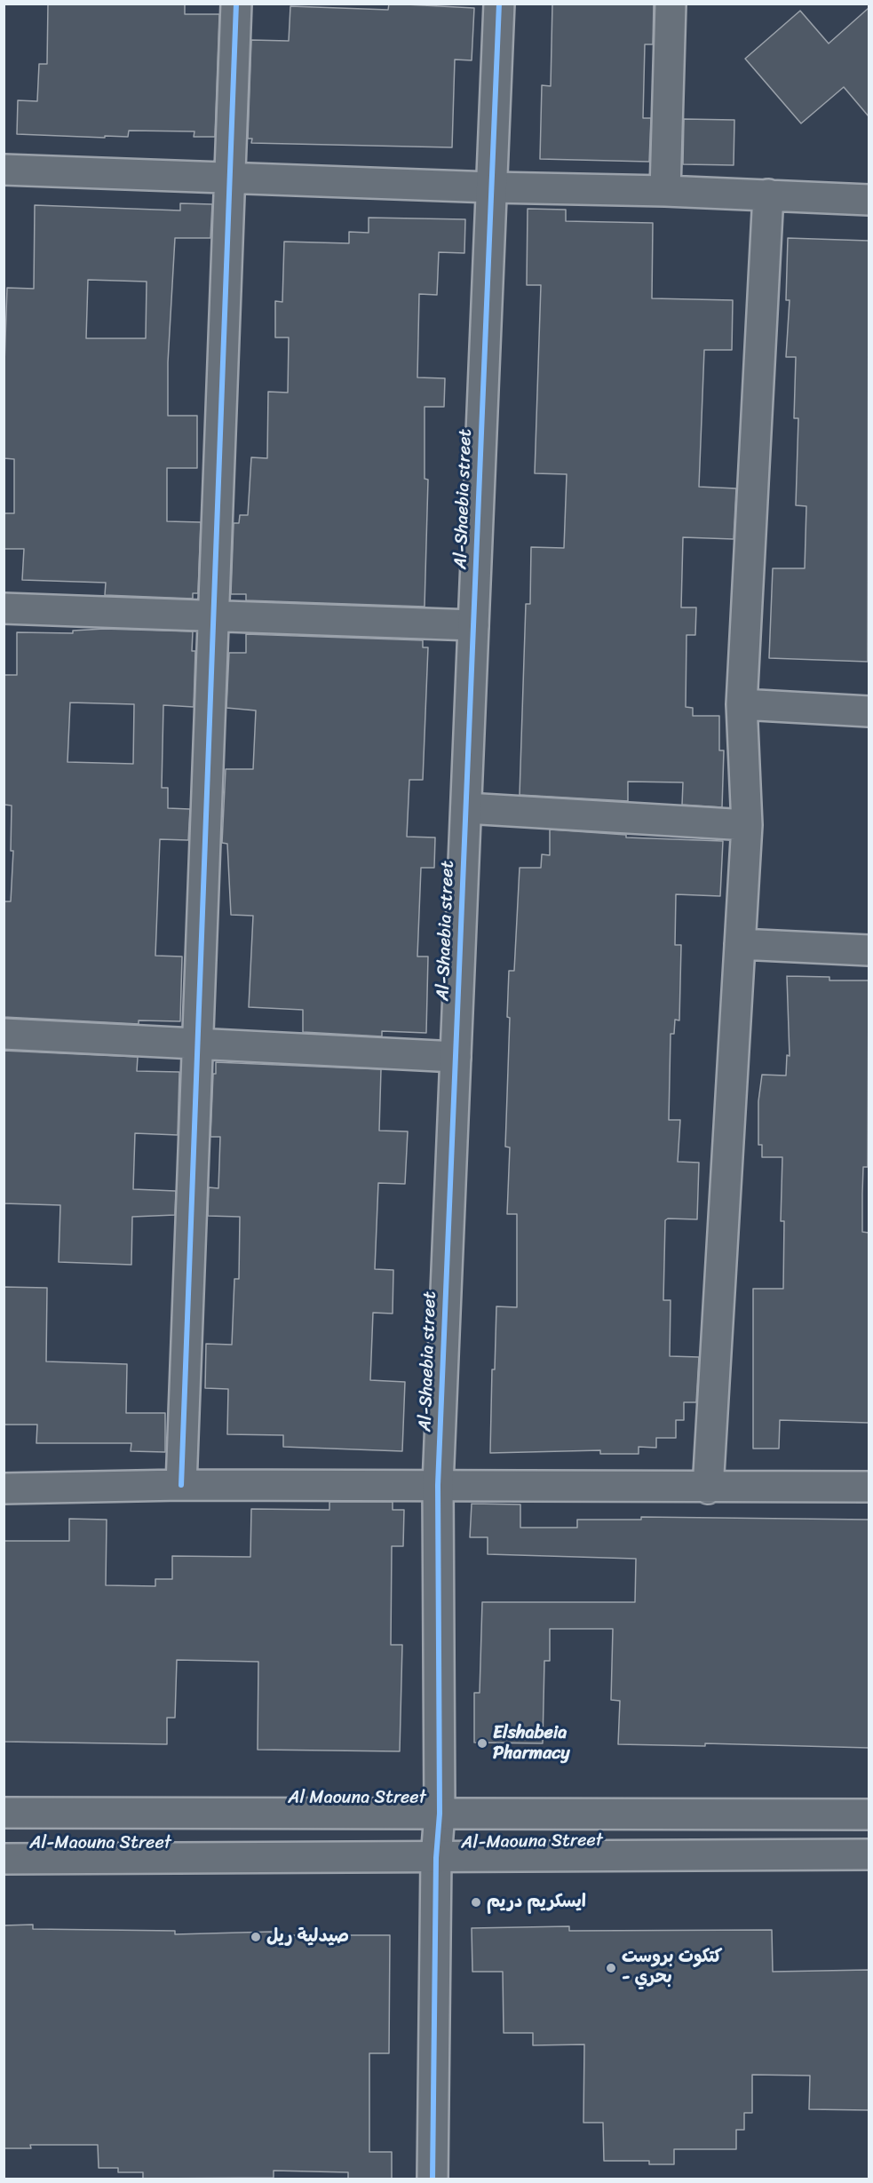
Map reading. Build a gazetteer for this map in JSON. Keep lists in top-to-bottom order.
{
  "streets": {
    "main road": ["Al-Shaebia street", "Al Maouna Street", "Al-Maouna Street"]
  },
  "crossings": [
    ["Al-Shaebia street", "Al Maouna Street"],
    ["Al-Shaebia street", "Al-Maouna Street"]
  ],
  "places": [
    "Elshabeia Pharmacy",
    "ايسكريم دريم",
    "صيدلية ريل",
    "كتكوت بروست - بحري"
  ]
}
